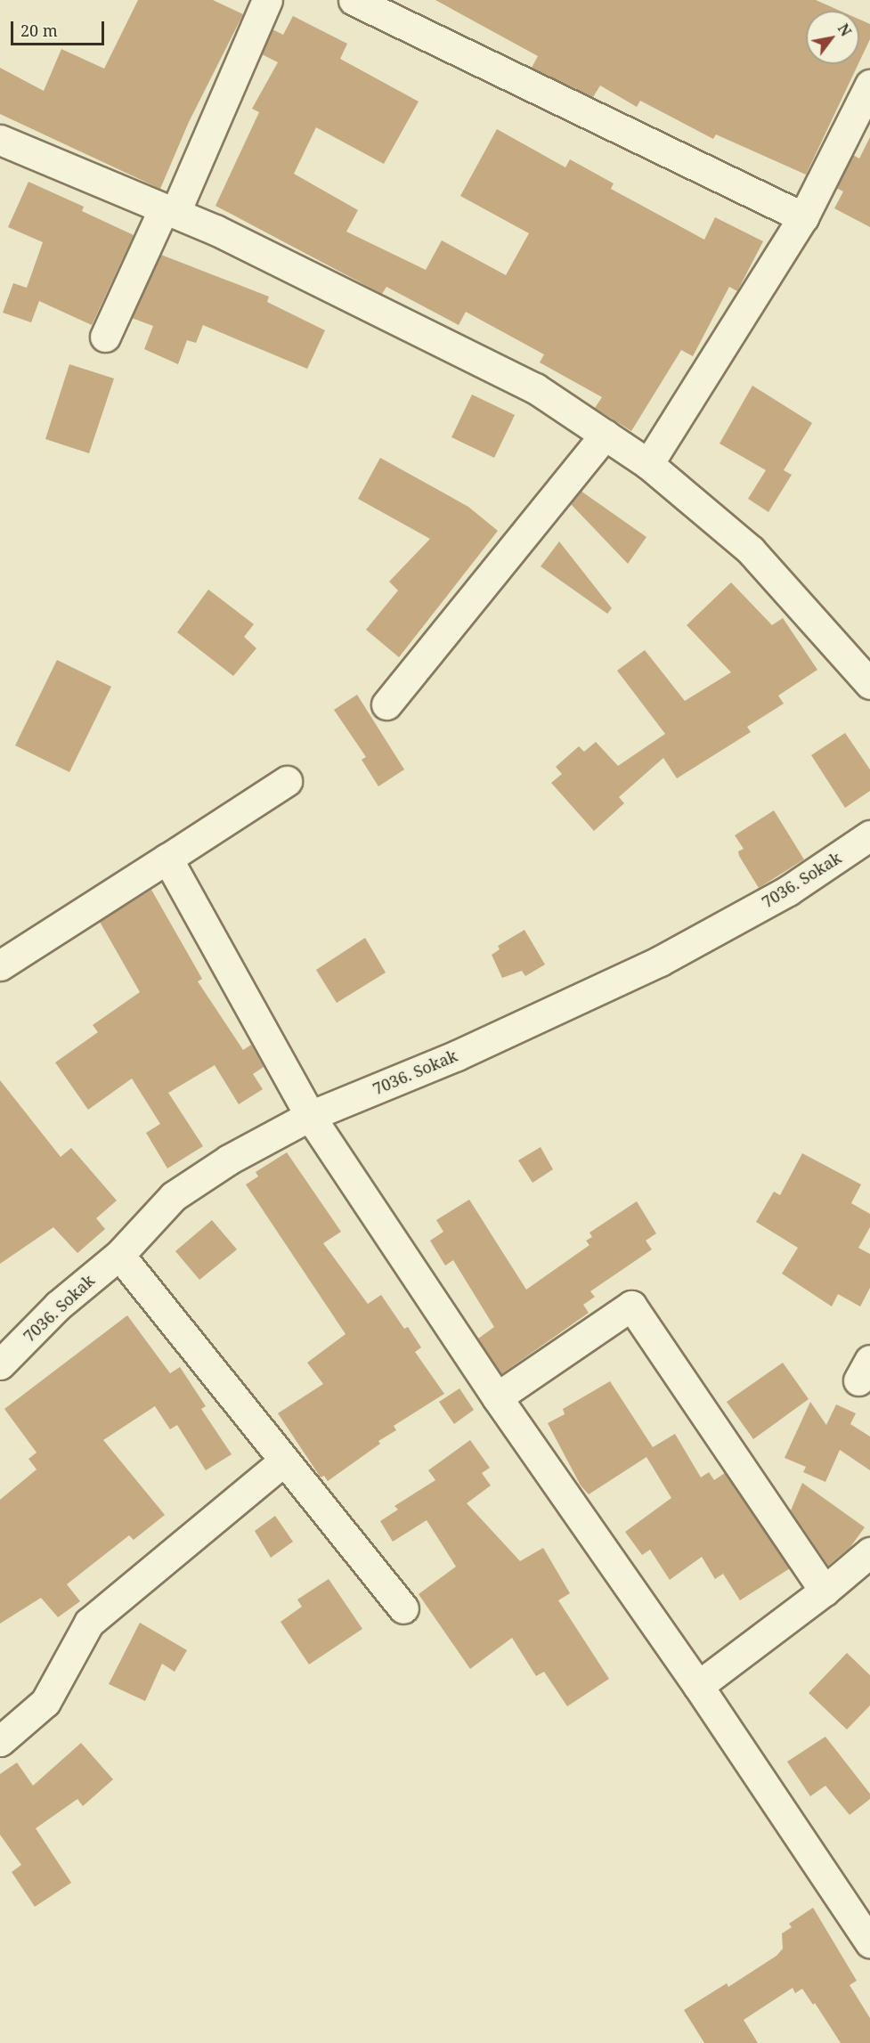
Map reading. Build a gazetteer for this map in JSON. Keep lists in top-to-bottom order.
{
  "streets": {
    "street": ["7036. Sokak"]
  },
  "scale_bar": "20 m",
  "north": "top right"
}
